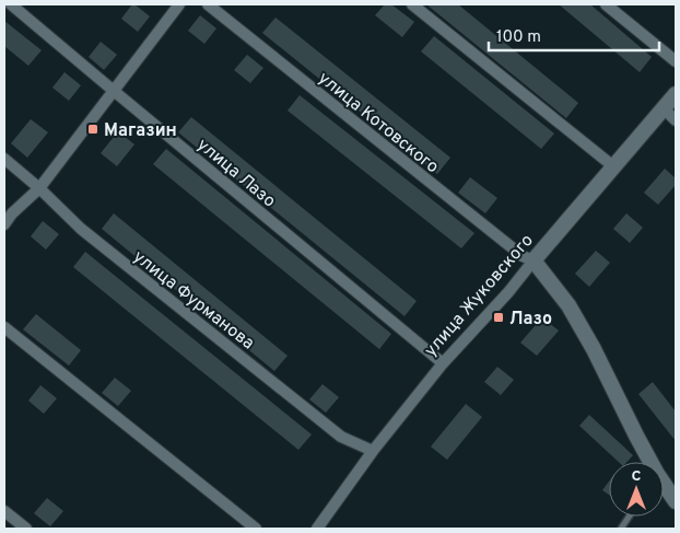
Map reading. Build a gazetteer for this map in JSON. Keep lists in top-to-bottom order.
{
  "streets": {
    "street": [
      "улица Котовского",
      "улица Лазо",
      "улица Жуковского",
      "улица Фурманова"
    ]
  },
  "crossings": [
    ["улица Котовского", "улица Жуковского"],
    ["улица Лазо", "улица Жуковского"],
    ["улица Жуковского", "улица Фурманова"]
  ],
  "places": {
    "transit": ["Магазин", "Лазо"]
  },
  "scale_bar": "100 m",
  "north": "top"
}
